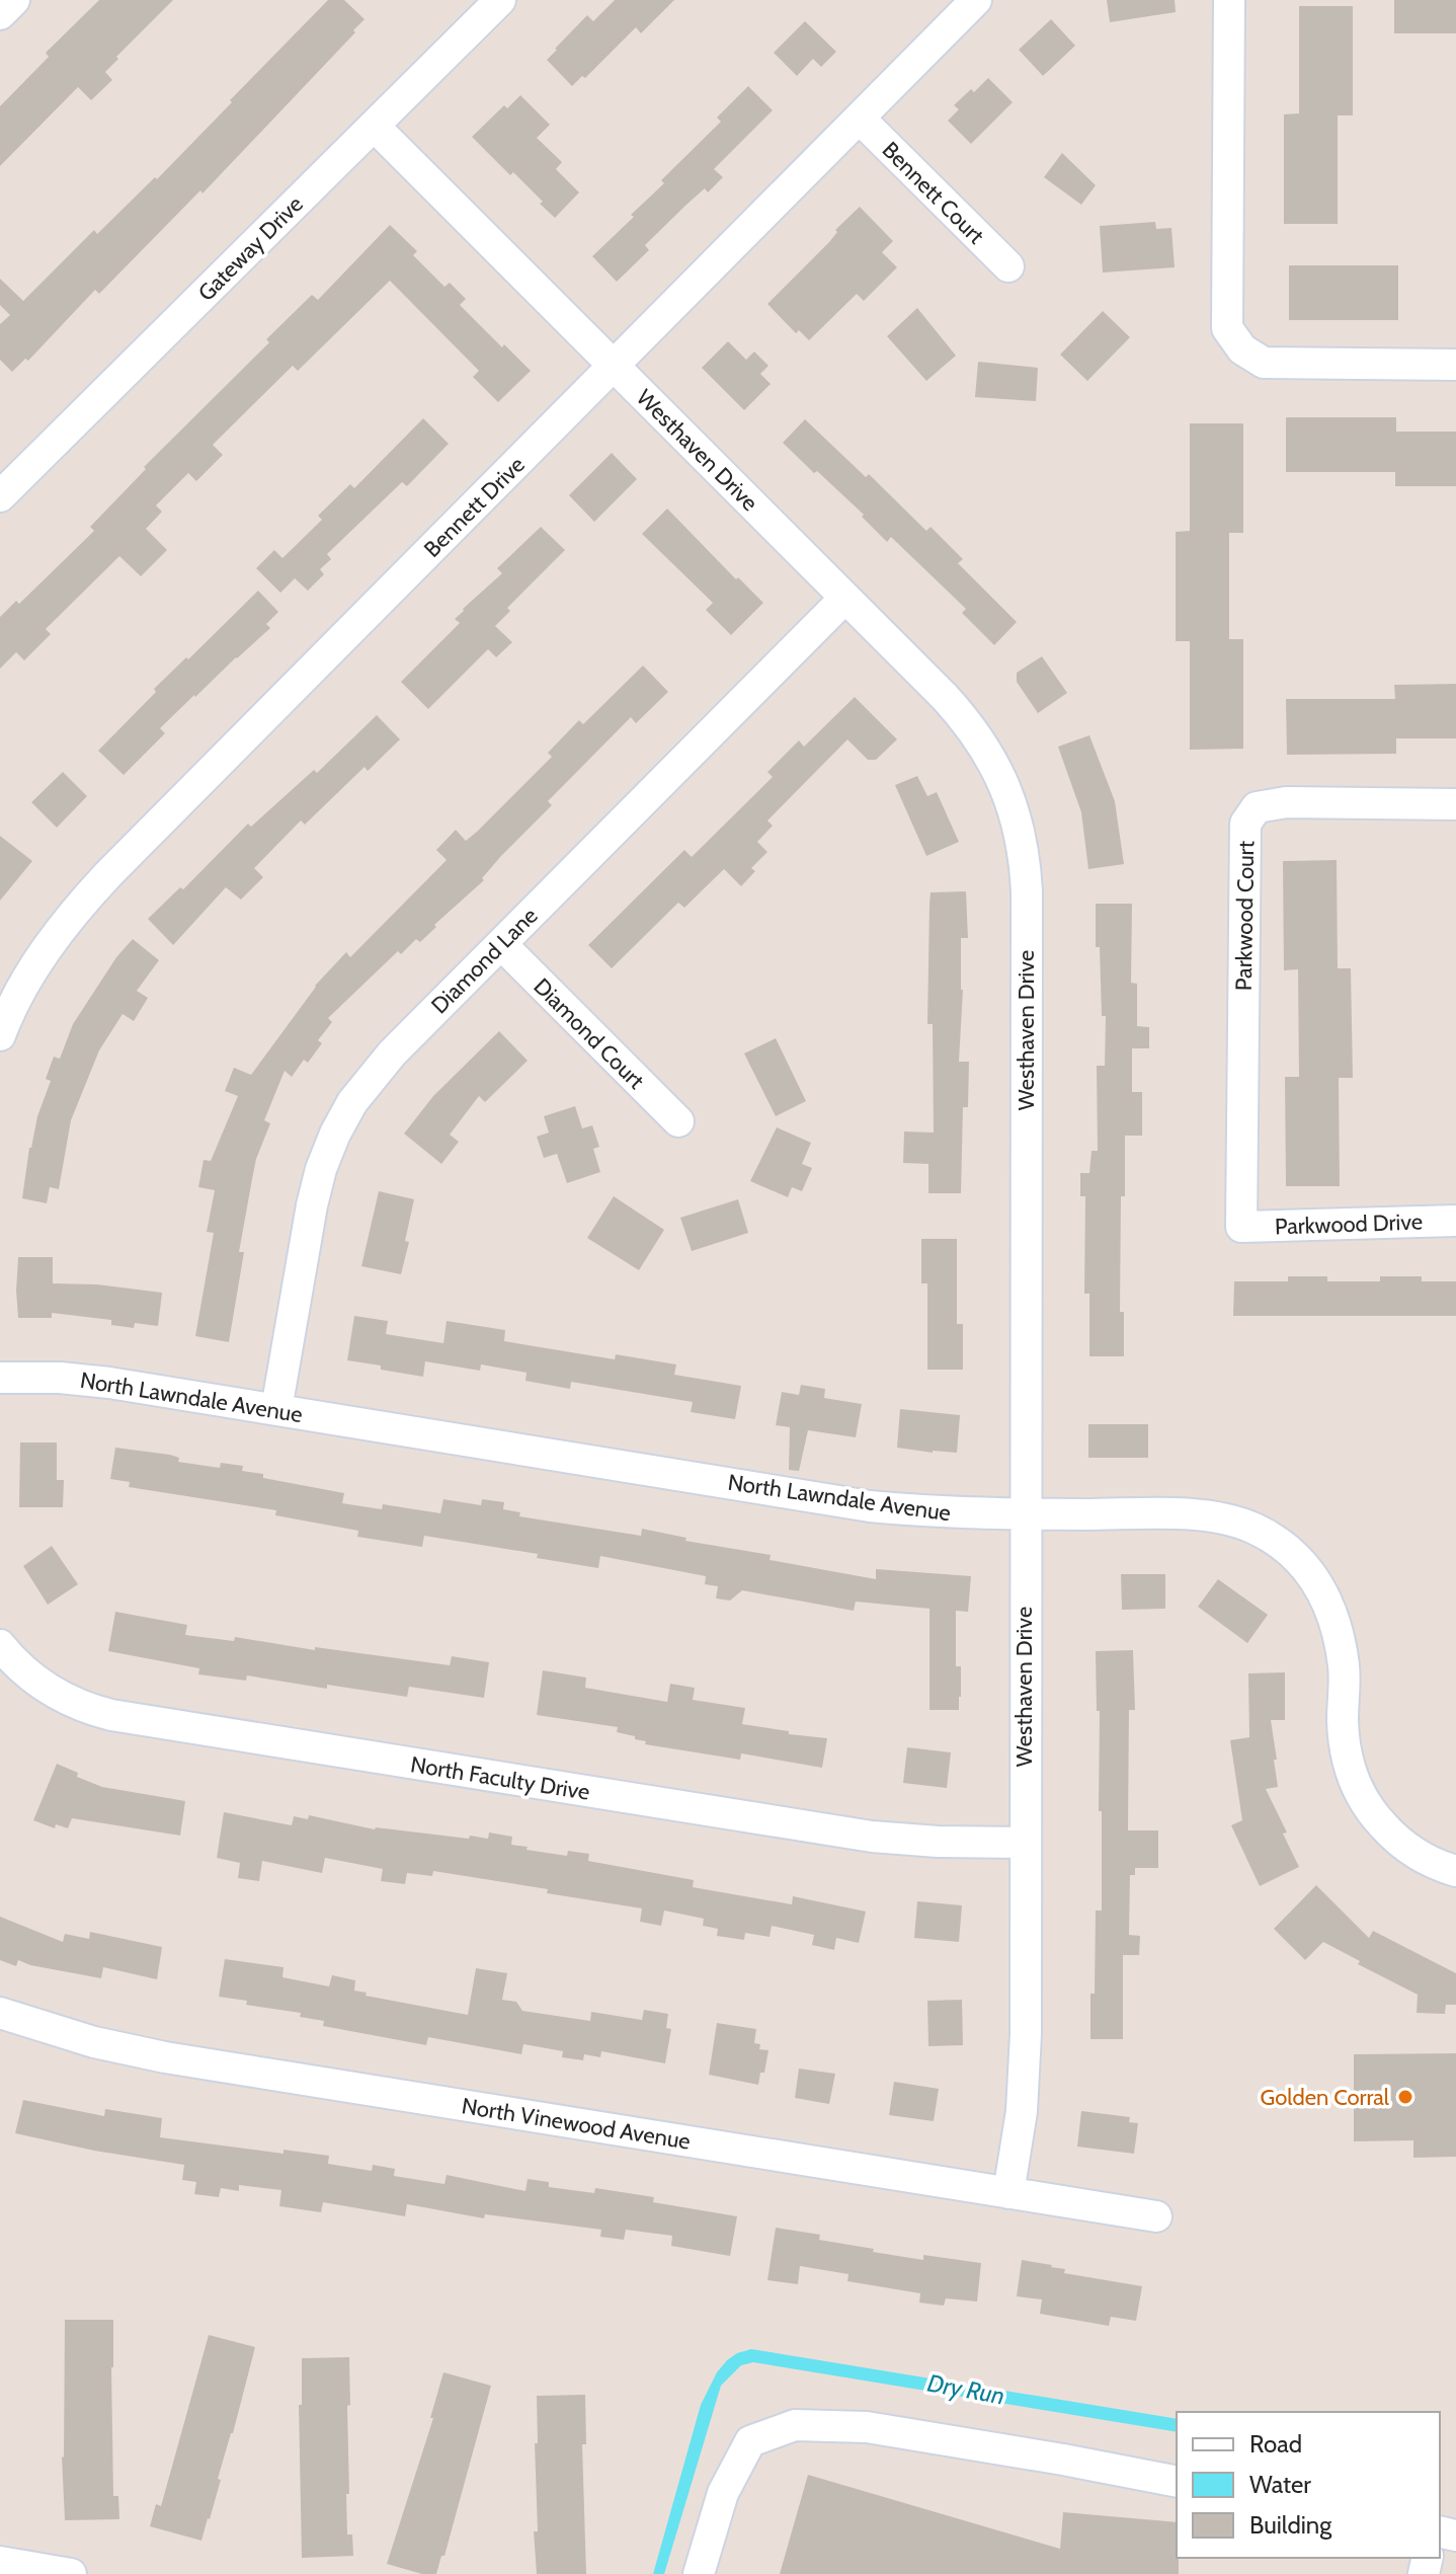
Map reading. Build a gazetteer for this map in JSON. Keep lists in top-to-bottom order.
{
  "streets": {
    "street": [
      "Bennett Court",
      "Gateway Drive",
      "Westhaven Drive",
      "Bennett Drive",
      "Parkwood Court",
      "Diamond Lane",
      "Diamond Court",
      "Parkwood Drive",
      "North Lawndale Avenue",
      "North Faculty Drive",
      "North Vinewood Avenue"
    ]
  },
  "crossings": [
    ["Bennett Court", "Bennett Drive"],
    ["Gateway Drive", "Westhaven Drive"],
    ["Westhaven Drive", "Bennett Drive"],
    ["Westhaven Drive", "Diamond Lane"],
    ["Westhaven Drive", "North Lawndale Avenue"],
    ["Westhaven Drive", "North Faculty Drive"],
    ["Westhaven Drive", "North Vinewood Avenue"],
    ["Parkwood Court", "Parkwood Drive"],
    ["Diamond Lane", "Diamond Court"],
    ["Diamond Lane", "North Lawndale Avenue"]
  ],
  "water": ["Dry Run"],
  "places": ["Golden Corral"],
  "legend": ["Road", "Water", "Building"]
}
